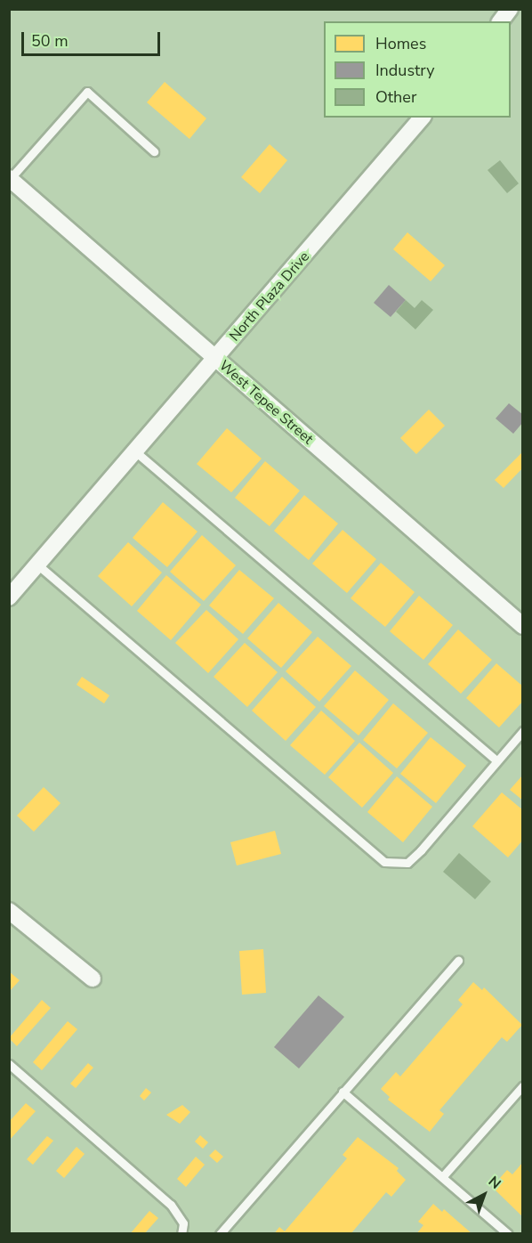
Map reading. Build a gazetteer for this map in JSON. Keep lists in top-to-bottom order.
{
  "streets": {
    "street": ["North Plaza Drive", "West Tepee Street"]
  },
  "crossings": [
    ["North Plaza Drive", "West Tepee Street"]
  ],
  "legend": ["Homes", "Industry", "Other"],
  "scale_bar": "50 m",
  "north": "top right"
}
